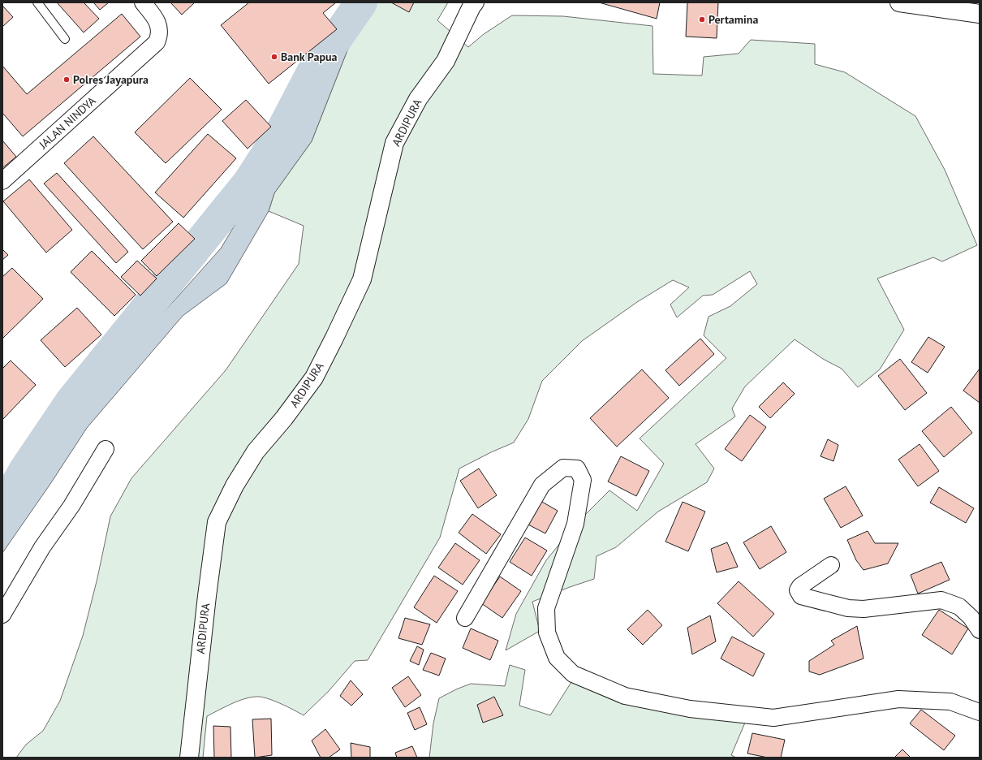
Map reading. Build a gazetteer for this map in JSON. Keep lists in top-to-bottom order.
{
  "streets": {
    "street": ["JALAN NINDYA", "ARDIPURA"]
  },
  "places": ["Pertamina", "Bank Papua", "Polres Jayapura"]
}
